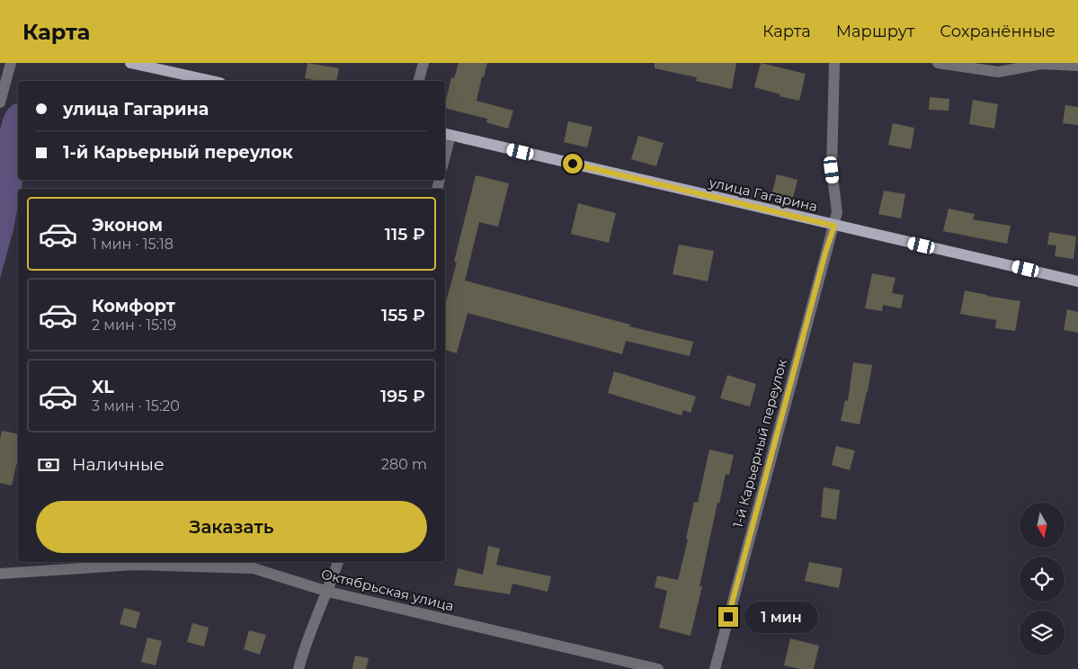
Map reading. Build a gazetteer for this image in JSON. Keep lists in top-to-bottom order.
{
  "streets": {
    "main road": ["улица Гагарина"],
    "street": ["1-й Карьерный переулок", "Октябрьская улица"]
  },
  "crossings": [
    ["улица Гагарина", "1-й Карьерный переулок"]
  ],
  "north": "bottom",
  "page": {
    "header": "Карта",
    "nav": ["Карта", "Маршрут", "Сохранённые"],
    "banner": ["улица Гагарина", "1-й Карьерный переулок"],
    "list": [
      {
        "name": "Эконом",
        "note": "1 мин · 15:18",
        "value": "115 ₽"
      },
      {
        "name": "Комфорт",
        "note": "2 мин · 15:19",
        "value": "155 ₽"
      },
      {
        "name": "XL",
        "note": "3 мин · 15:20",
        "value": "195 ₽"
      }
    ],
    "pay": ["Наличные", "280 m"],
    "buttons": "Заказать",
    "bubble": "1 мин"
  }
}
